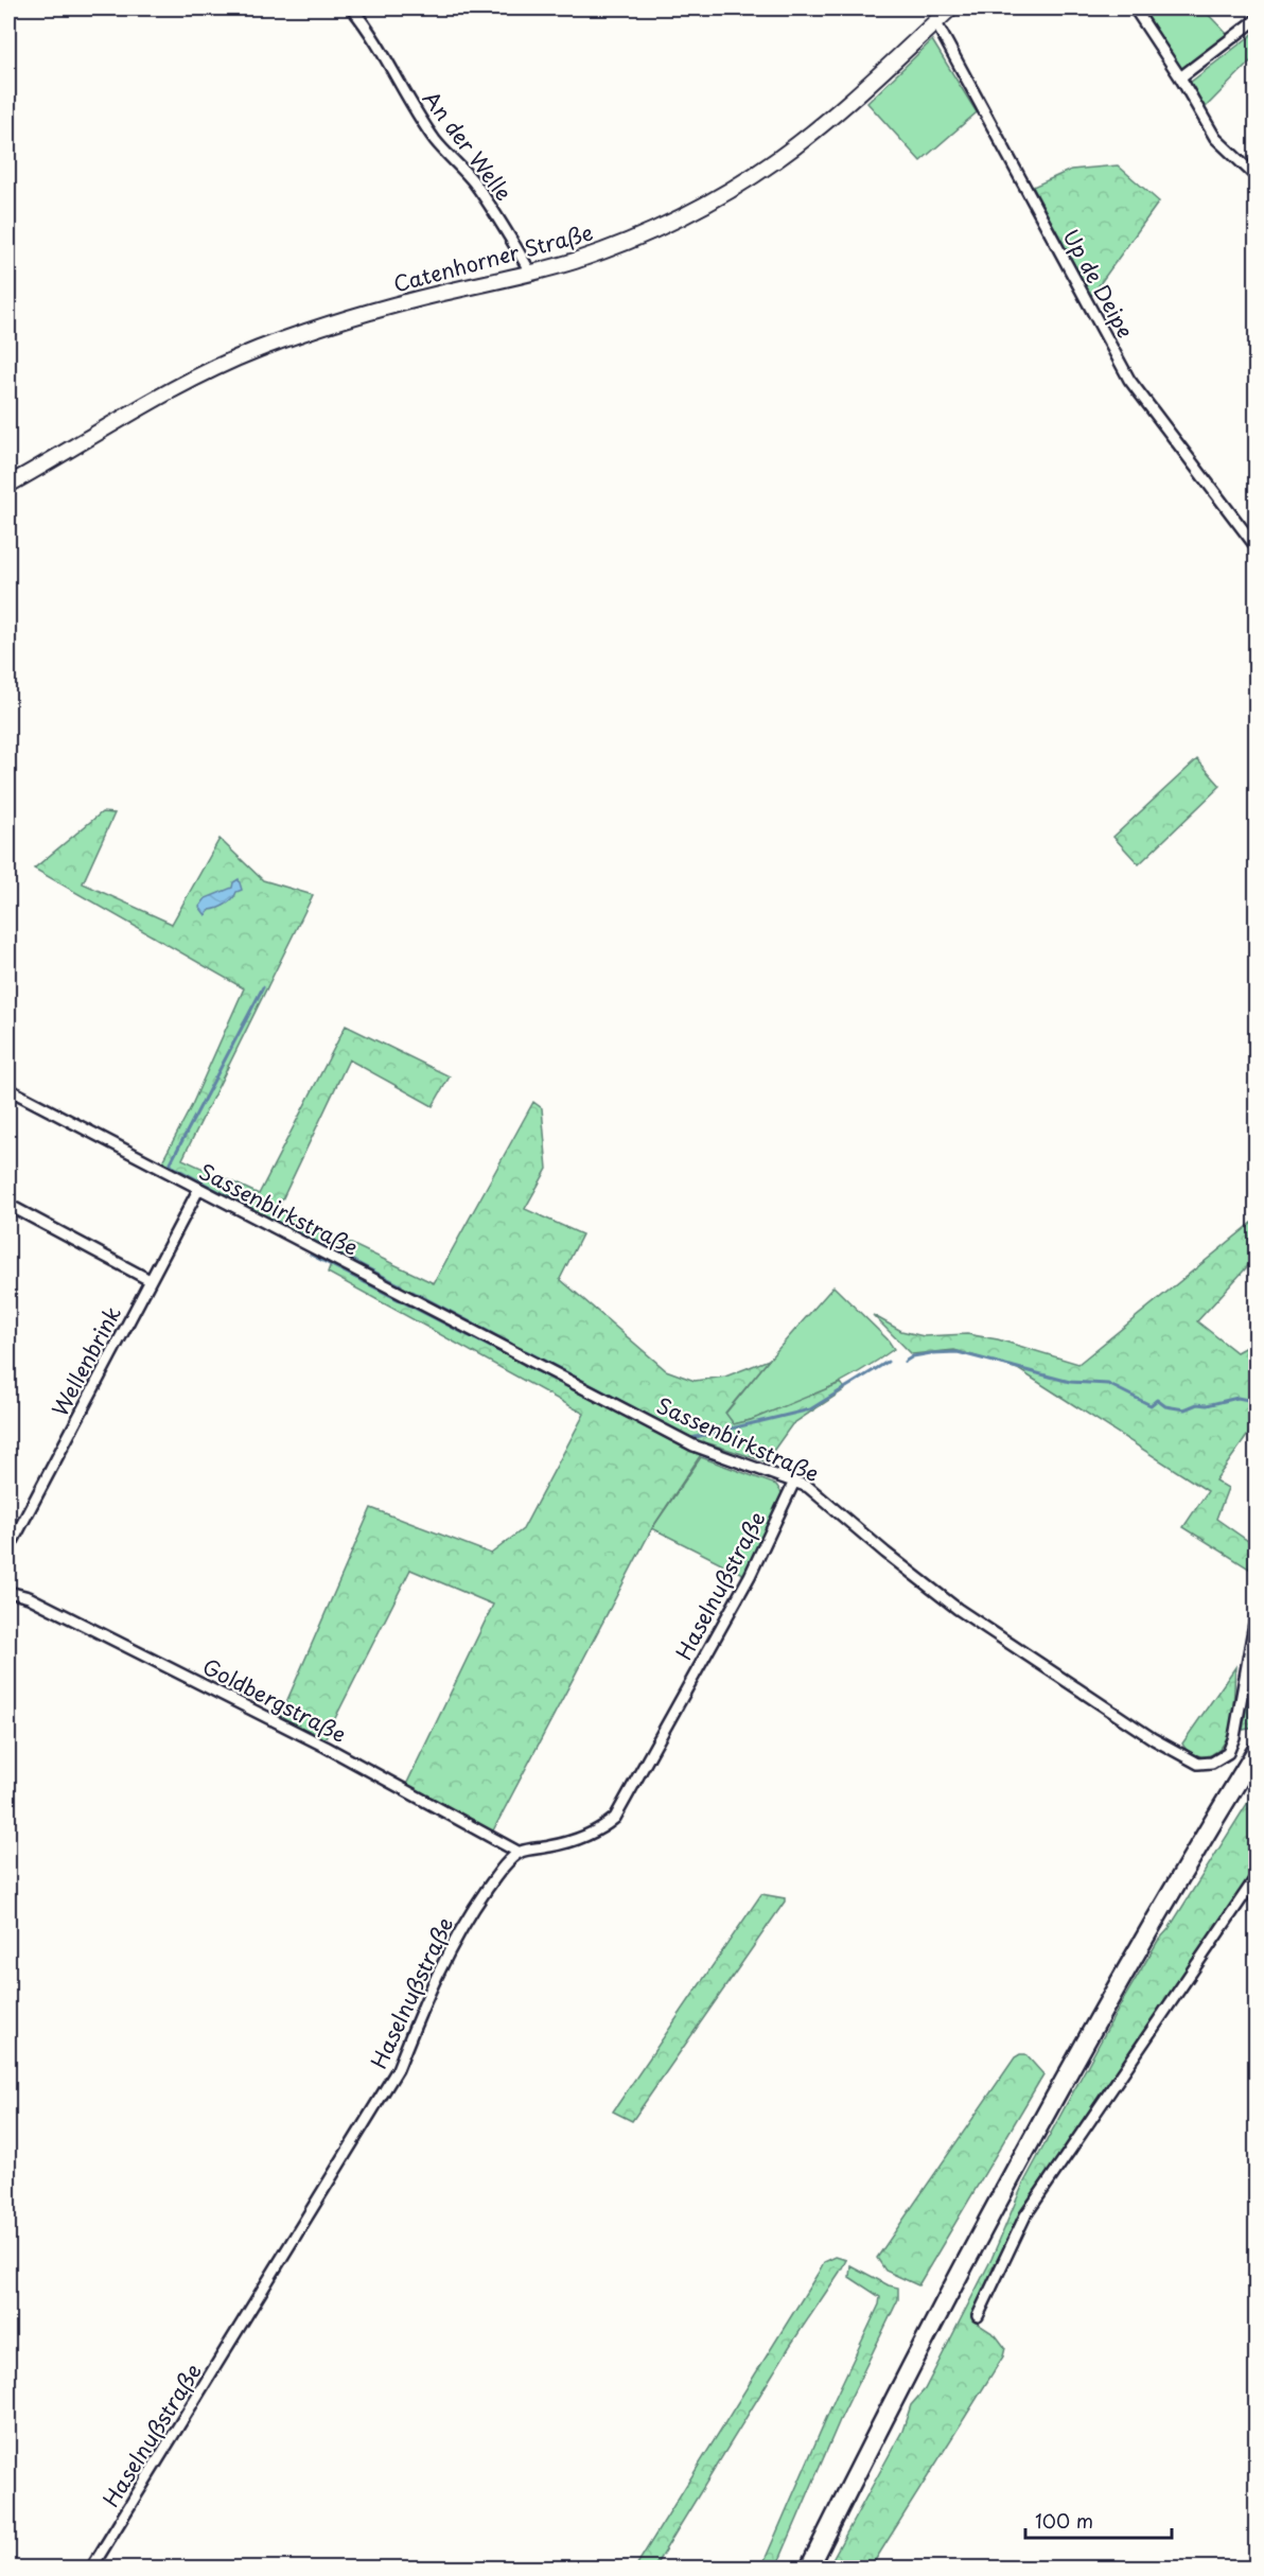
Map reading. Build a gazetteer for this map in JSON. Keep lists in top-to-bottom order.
{
  "streets": {
    "street": [
      "An der Welle",
      "Catenhorner Straße",
      "Up de Deipe",
      "Sassenbirkstraße",
      "Wellenbrink",
      "Haselnußstraße",
      "Goldbergstraße"
    ]
  },
  "crossings": [
    ["An der Welle", "Catenhorner Straße"],
    ["Catenhorner Straße", "Up de Deipe"],
    ["Sassenbirkstraße", "Wellenbrink"],
    ["Sassenbirkstraße", "Haselnußstraße"],
    ["Haselnußstraße", "Goldbergstraße"]
  ],
  "scale_bar": "100 m"
}
